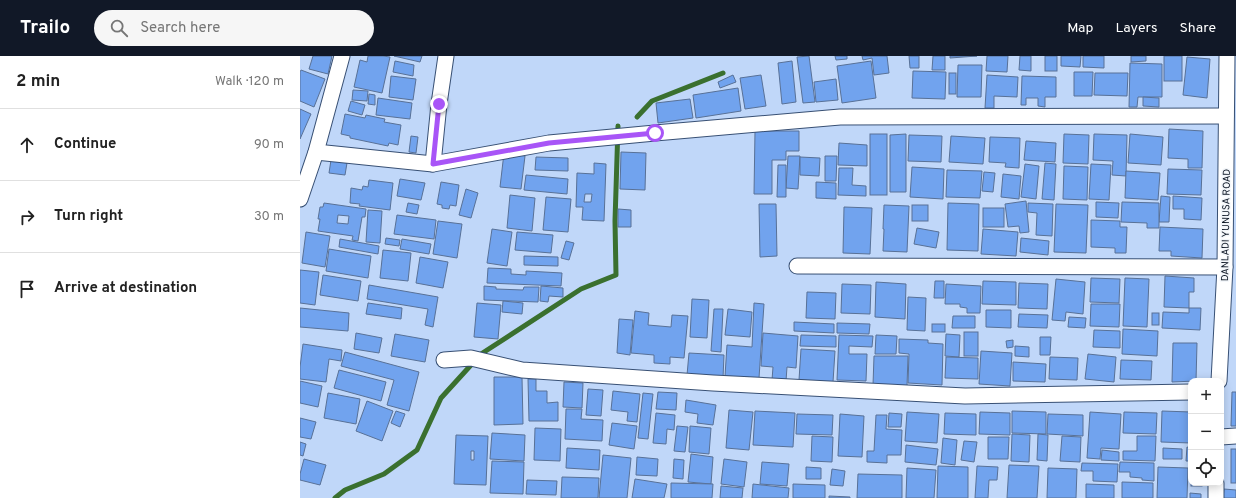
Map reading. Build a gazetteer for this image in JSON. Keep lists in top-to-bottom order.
{
  "streets": {
    "street": ["DANLADI YUNUSA ROAD"]
  },
  "page": {
    "header": "Trailo",
    "search": "Search here",
    "nav": ["Map", "Layers", "Share"],
    "heading": ["2 min", "Walk · 120 m"],
    "list": [
      ["Continue", "90 m"],
      ["Turn right", "30 m"],
      "Arrive at destination"
    ],
    "map_buttons": ["+", "−"]
  }
}
